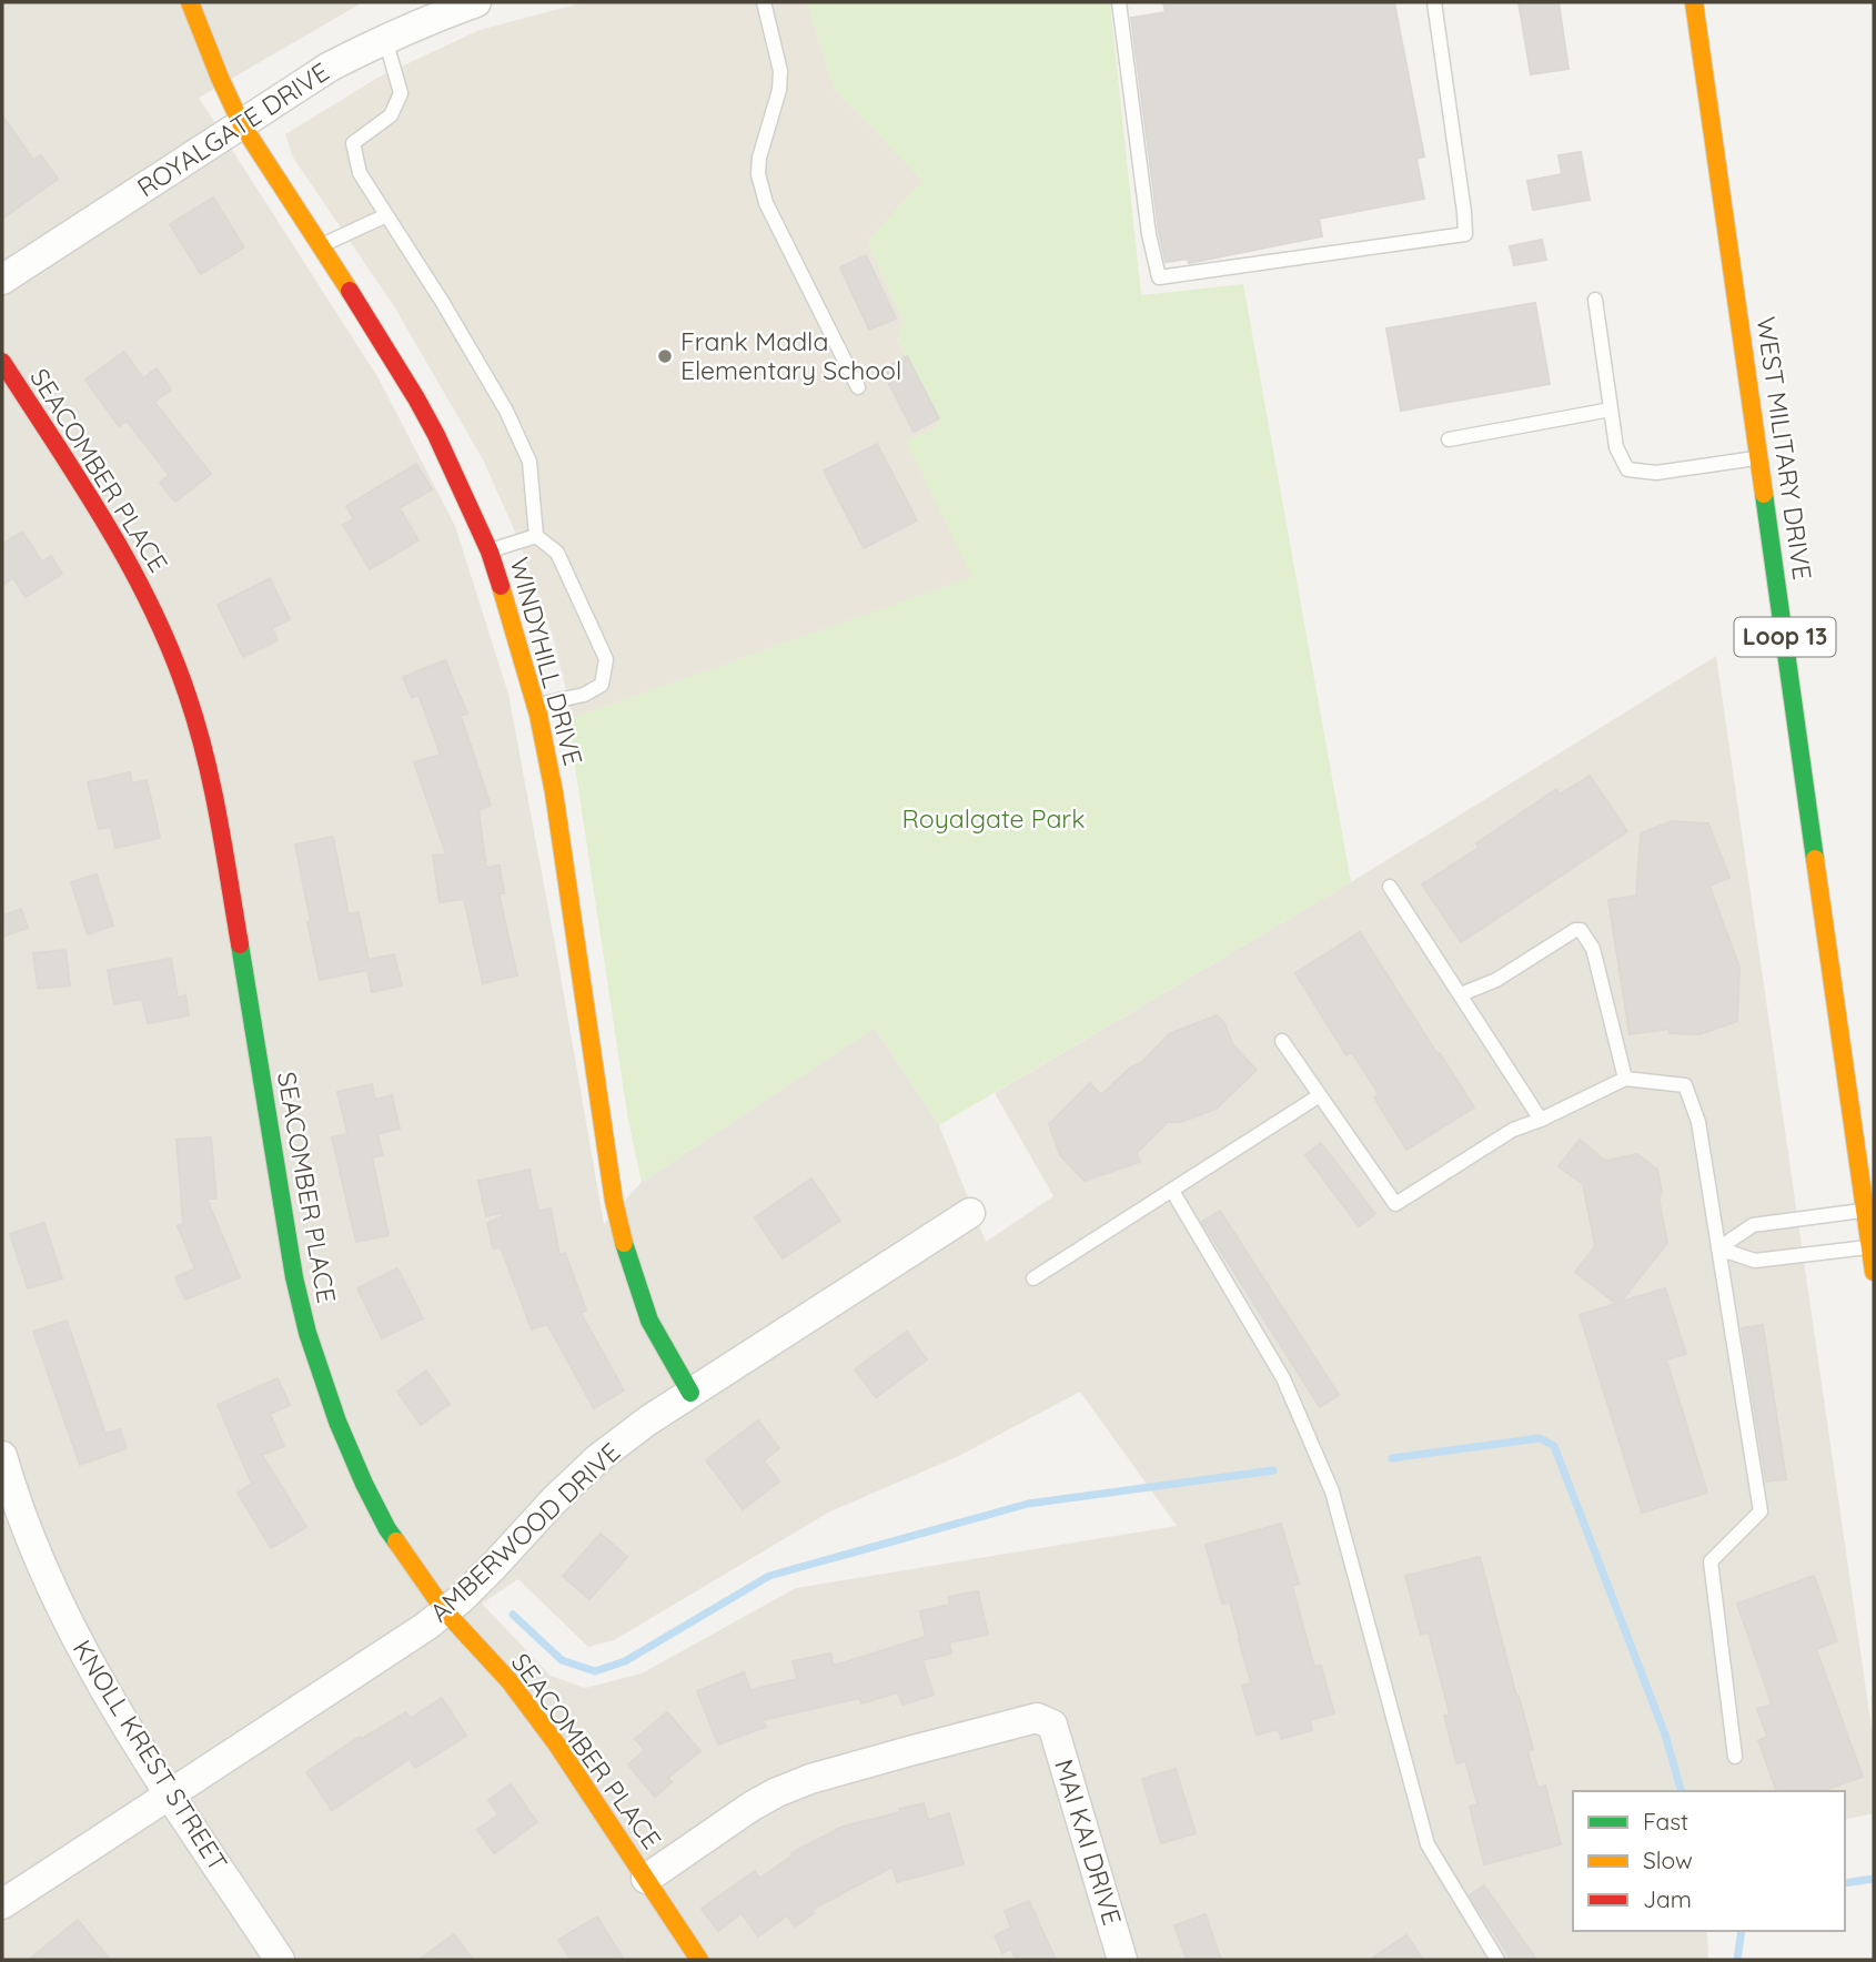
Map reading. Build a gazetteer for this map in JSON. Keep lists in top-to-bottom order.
{
  "streets": {
    "street": [
      "ROYALGATE DRIVE",
      "WEST MILITARY DRIVE",
      "SEACOMBER PLACE",
      "Loop 13",
      "WINDYHILL DRIVE",
      "AMBERWOOD DRIVE",
      "KNOLL KREST STREET",
      "MAI KAI DRIVE"
    ]
  },
  "crossings": [
    ["ROYALGATE DRIVE", "WINDYHILL DRIVE"],
    ["SEACOMBER PLACE", "AMBERWOOD DRIVE"],
    ["SEACOMBER PLACE", "MAI KAI DRIVE"],
    ["WINDYHILL DRIVE", "AMBERWOOD DRIVE"],
    ["AMBERWOOD DRIVE", "KNOLL KREST STREET"]
  ],
  "parks": ["Royalgate Park"],
  "places": ["Frank Madla Elementary School"],
  "legend": ["Fast", "Slow", "Jam"]
}
